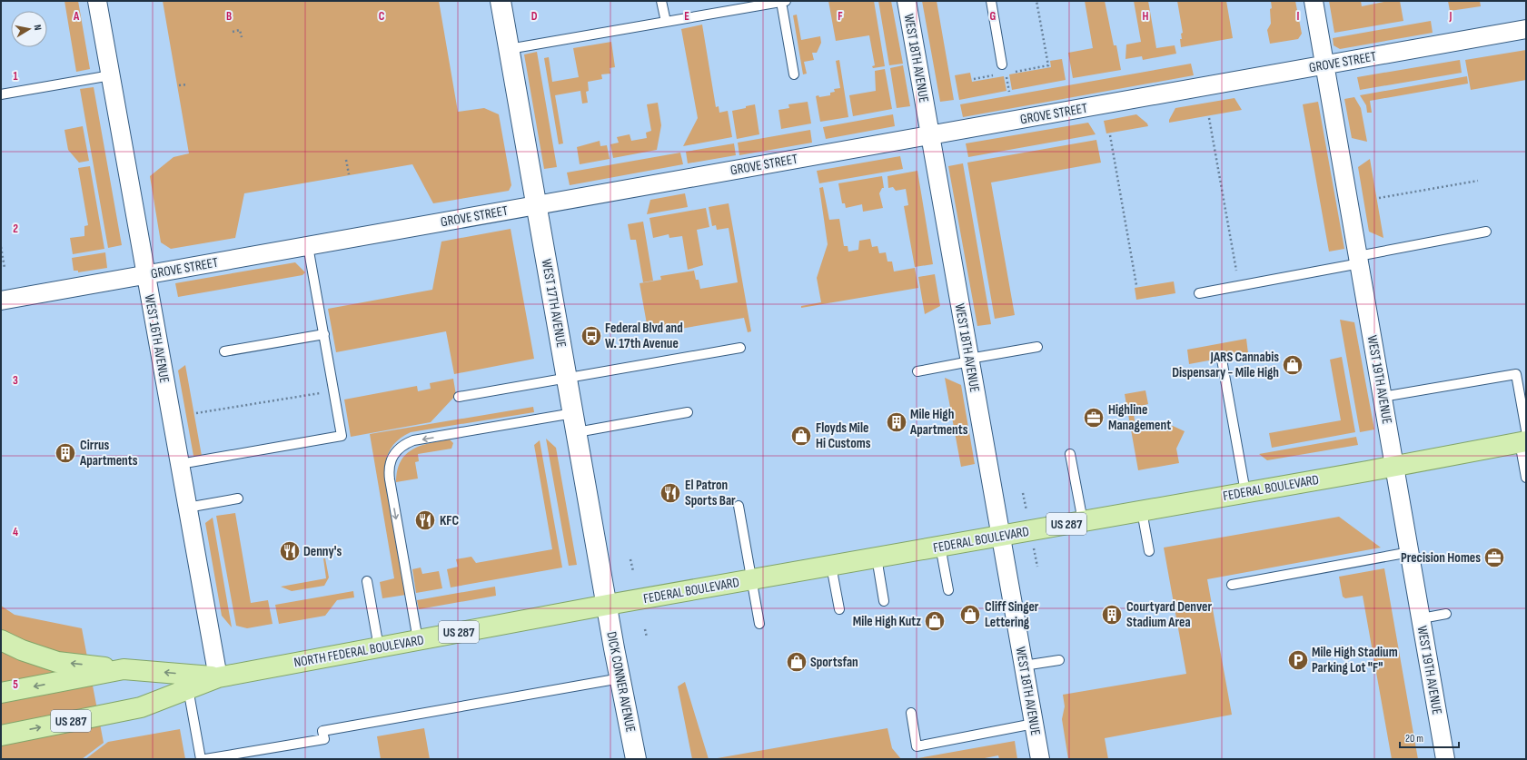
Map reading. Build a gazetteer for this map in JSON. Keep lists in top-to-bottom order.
{
  "streets": {
    "main road": ["FEDERAL BOULEVARD", "US 287", "NORTH FEDERAL BOULEVARD"],
    "street": [
      "WEST 18TH AVENUE",
      "GROVE STREET",
      "WEST 17TH AVENUE",
      "WEST 16TH AVENUE",
      "WEST 19TH AVENUE",
      "DICK CONNER AVENUE"
    ]
  },
  "crossings": [
    ["WEST 18TH AVENUE", "GROVE STREET"],
    ["WEST 18TH AVENUE", "FEDERAL BOULEVARD"],
    ["GROVE STREET", "WEST 17TH AVENUE"],
    ["GROVE STREET", "WEST 16TH AVENUE"],
    ["GROVE STREET", "WEST 19TH AVENUE"],
    ["WEST 17TH AVENUE", "FEDERAL BOULEVARD"],
    ["WEST 17TH AVENUE", "NORTH FEDERAL BOULEVARD"],
    ["WEST 17TH AVENUE", "DICK CONNER AVENUE"],
    ["WEST 16TH AVENUE", "NORTH FEDERAL BOULEVARD"],
    ["WEST 19TH AVENUE", "FEDERAL BOULEVARD"],
    ["FEDERAL BOULEVARD", "NORTH FEDERAL BOULEVARD"],
    ["FEDERAL BOULEVARD", "DICK CONNER AVENUE"],
    ["NORTH FEDERAL BOULEVARD", "DICK CONNER AVENUE"]
  ],
  "places": {
    "bus stop": ["Federal Blvd and W. 17th Avenue"],
    "shop": [
      "JARS Cannabis Dispensary - Mile High",
      "Floyds Mile Hi Customs",
      "Cliff Singer Lettering",
      "Mile High Kutz",
      "Sportsfan"
    ],
    "office": ["Highline Management", "Precision Homes"],
    "building": ["Mile High Apartments", "Cirrus Apartments", "Courtyard Denver Stadium Area"],
    "restaurant": ["El Patron Sports Bar", "KFC", "Denny's"],
    "parking": ["Mile High Stadium Parking Lot \"F\""]
  },
  "scale_bar": "20 m",
  "north": "right",
  "grid": {
    "columns": [
      "A",
      "B",
      "C",
      "D",
      "E",
      "F",
      "G",
      "H",
      "I",
      "J"
    ],
    "rows": [
      "1",
      "2",
      "3",
      "4",
      "5"
    ]
  }
}
